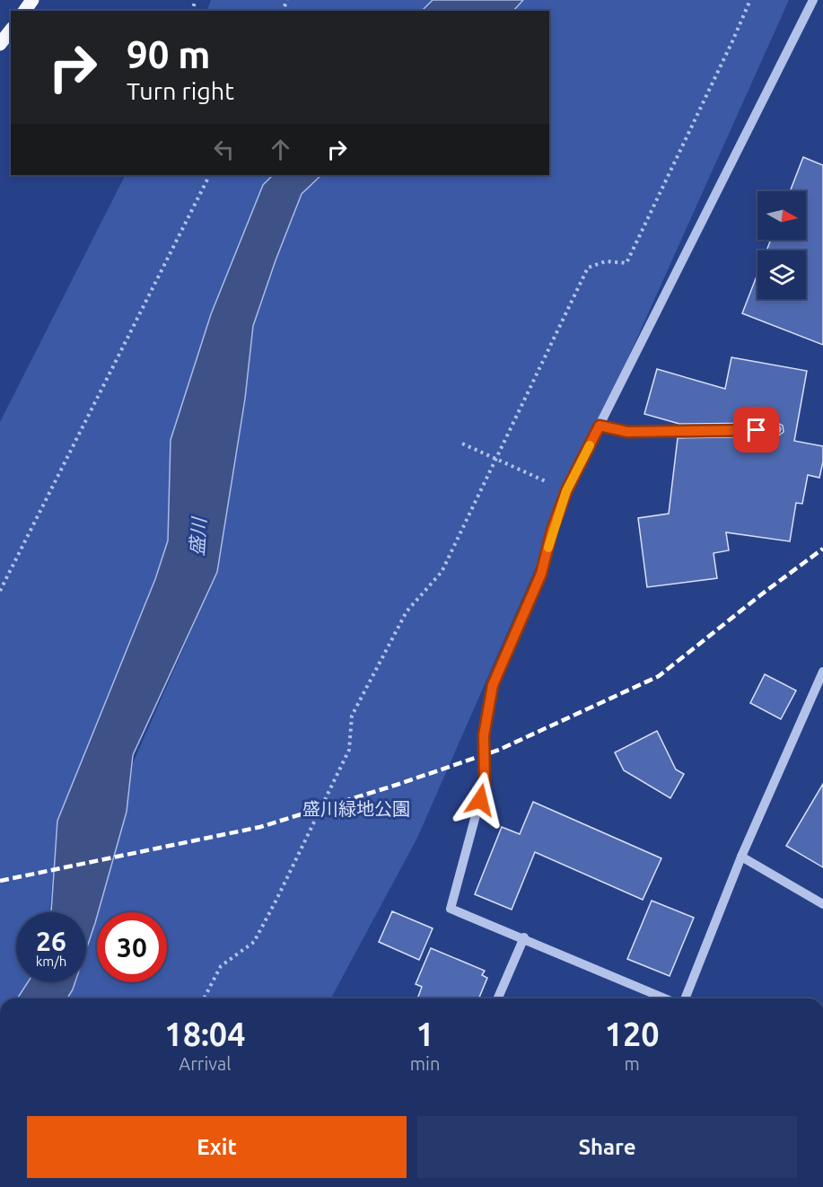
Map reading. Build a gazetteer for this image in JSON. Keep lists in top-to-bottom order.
{
  "water": ["盛川"],
  "parks": ["盛川緑地公園"],
  "north": "right",
  "page": {
    "turn": ["90 m", "Turn right"],
    "speed": "26 km/h",
    "limit": "30",
    "eta": [
      "18:04",
      "Arrival",
      "1",
      "min",
      "120",
      "m"
    ],
    "buttons": ["Exit", "Share"]
  }
}
